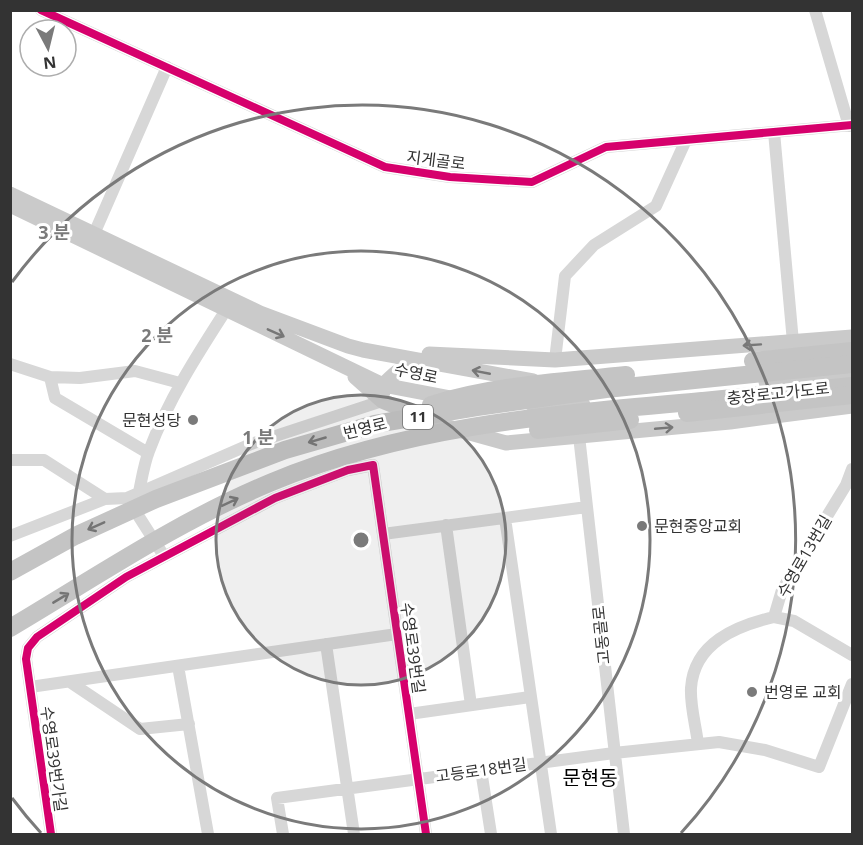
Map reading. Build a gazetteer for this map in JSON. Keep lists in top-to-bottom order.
{
  "streets": {
    "highway": ["충장로고가도로", "11", "번영로"],
    "main road": ["수영로"],
    "street": [
      "지게골로",
      "수영로13번길",
      "고동골로",
      "수영로39번길",
      "수영로39번가길",
      "고등로18번길"
    ]
  },
  "crossings": [
    ["충장로고가도로", "번영로"],
    ["수영로13번길", "고등로18번길"],
    ["고동골로", "고등로18번길"],
    ["수영로39번길", "수영로39번가길"],
    ["수영로39번길", "고등로18번길"]
  ],
  "districts": ["문현동"],
  "places": ["문현성당", "문현중앙교회", "번영로 교회"],
  "north": "bottom",
  "rings": ["3 분", "2 분", "1 분"]
}
